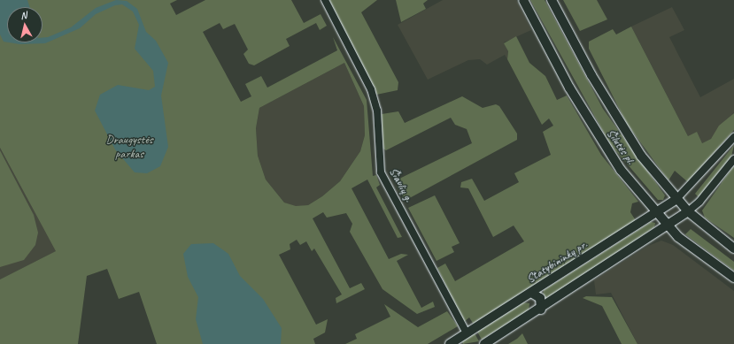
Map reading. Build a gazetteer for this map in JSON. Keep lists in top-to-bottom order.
{
  "streets": {
    "main road": ["Šilutės pl.", "Statybininkų pr."],
    "street": ["Šiaulių g."]
  },
  "crossings": [
    ["Šilutės pl.", "Statybininkų pr."],
    ["Šiaulių g.", "Statybininkų pr."]
  ],
  "parks": ["Draugystės parkas"],
  "north": "top"
}
